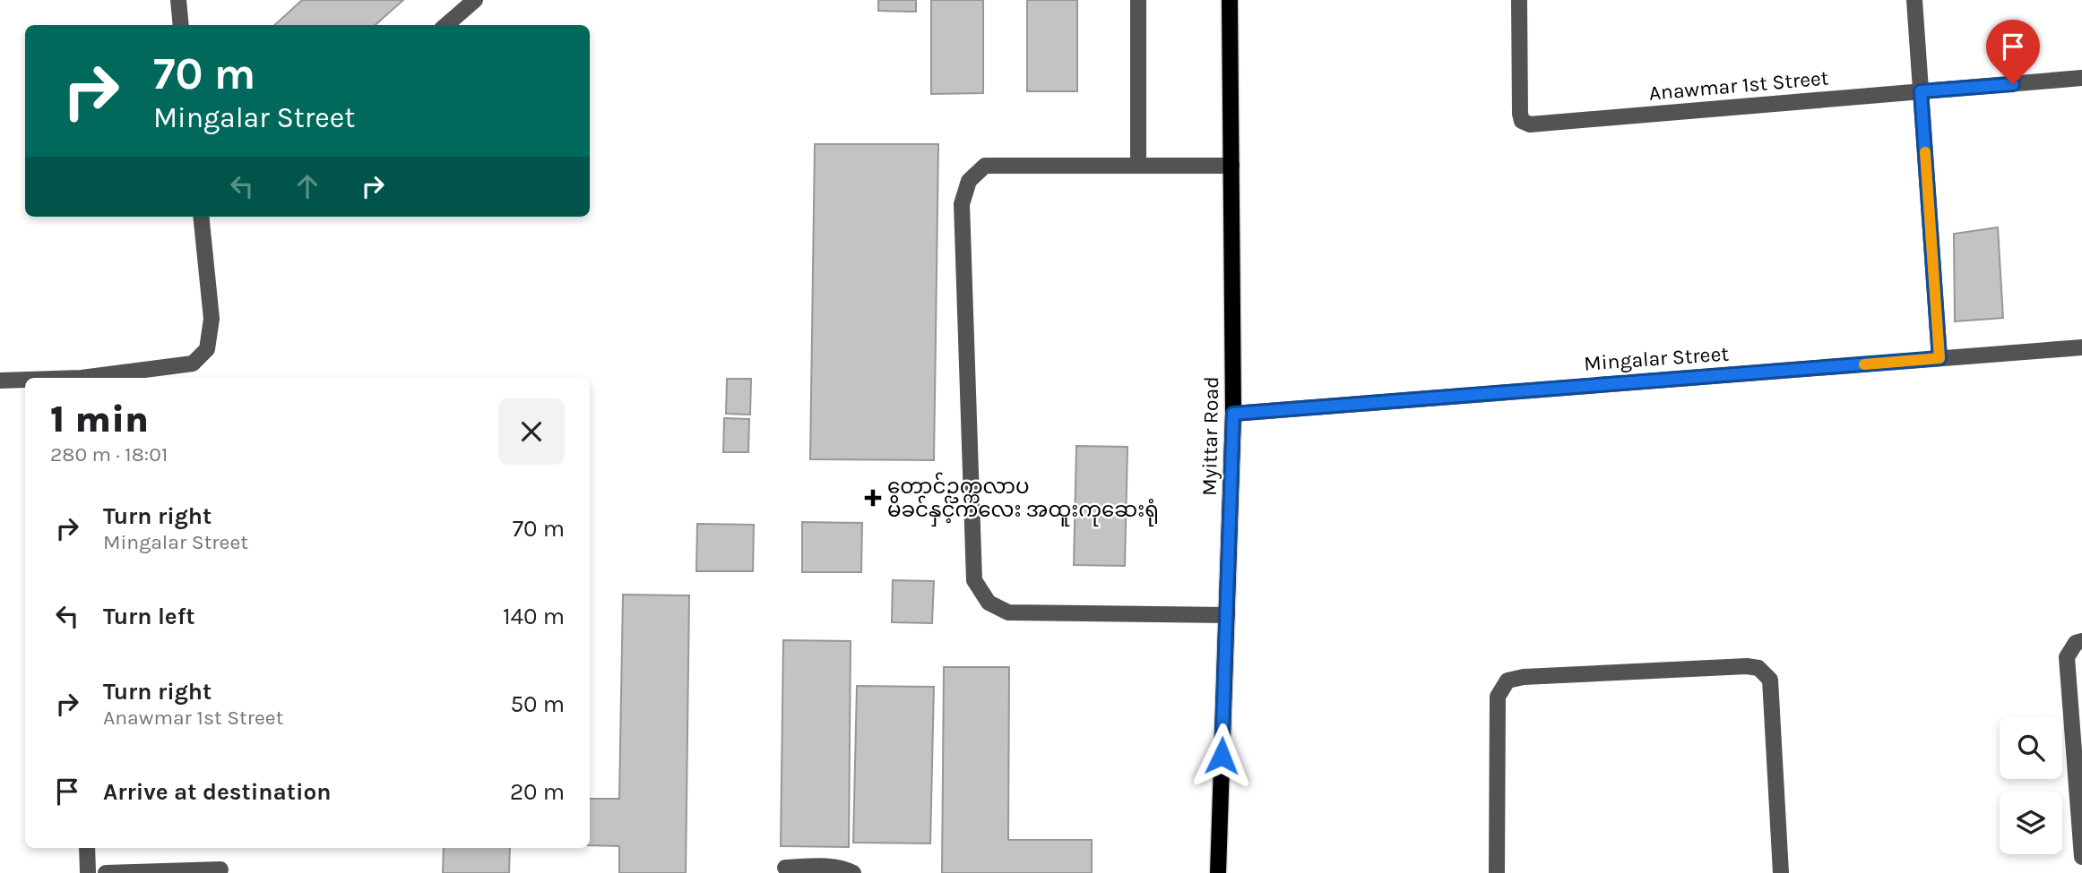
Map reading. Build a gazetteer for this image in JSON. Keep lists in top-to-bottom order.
{
  "streets": {
    "main road": ["Myittar Road"],
    "street": ["Anawmar 1st Street", "Mingalar Street"]
  },
  "crossings": [
    ["Mingalar Street", "Myittar Road"]
  ],
  "places": {
    "health": ["တောင်ဥက္ကလာပ မိခင်နှင့်ကလေး အထူးကုဆေးရုံ"]
  },
  "page": {
    "turn": ["70 m", "Mingalar Street"],
    "heading": ["1 min", "280 m · 18:01"],
    "list": [
      {
        "name": "Turn right",
        "note": "Mingalar Street",
        "value": "70 m"
      },
      {
        "name": "Turn left",
        "value": "140 m"
      },
      {
        "name": "Turn right",
        "note": "Anawmar 1st Street",
        "value": "50 m"
      },
      {
        "name": "Arrive at destination",
        "value": "20 m"
      }
    ]
  }
}
